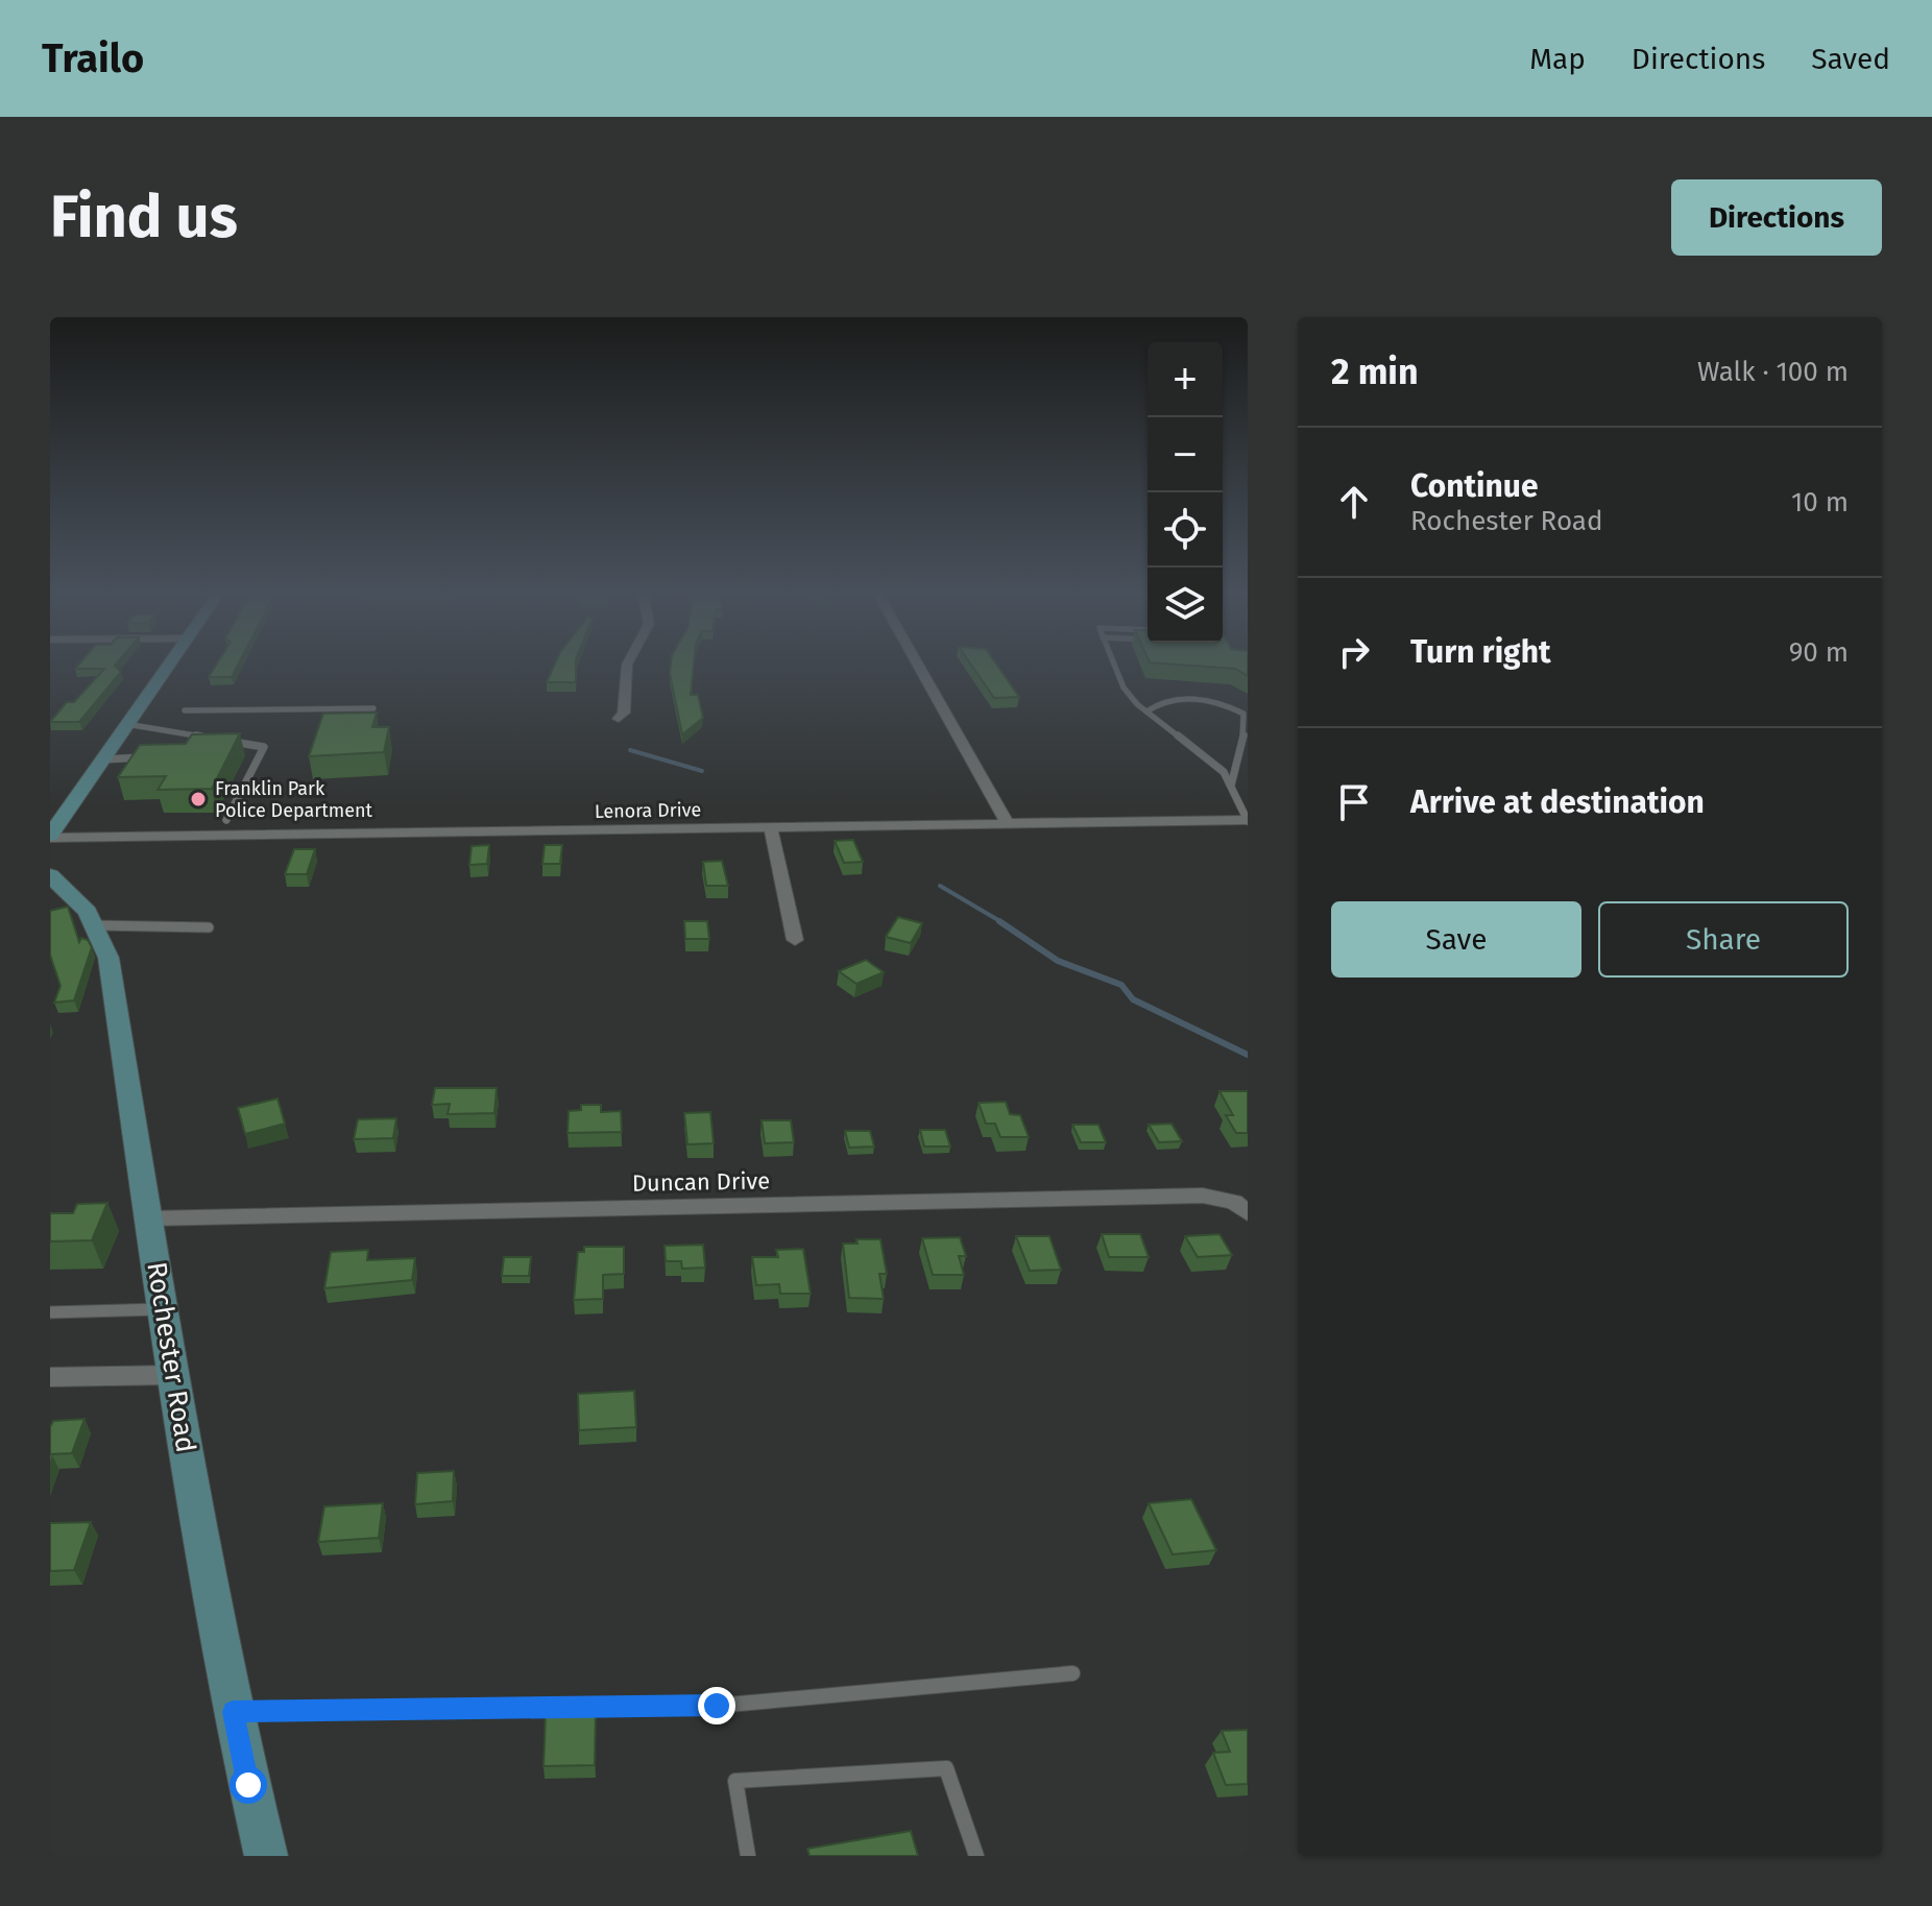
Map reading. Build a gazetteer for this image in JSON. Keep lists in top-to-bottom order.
{
  "streets": {
    "street": ["Lenora Drive", "Duncan Drive", "Rochester Road"]
  },
  "crossings": [
    ["Duncan Drive", "Rochester Road"]
  ],
  "places": ["Franklin Park Police Department"],
  "page": {
    "header": "Trailo",
    "nav": ["Map", "Directions", "Saved"],
    "buttons": [
      "Directions",
      ["Save", "Share"]
    ],
    "title": "Find us",
    "heading": ["2 min", "Walk · 100 m"],
    "map_buttons": ["+", "−"],
    "list": [
      ["Continue", "Rochester Road", "10 m"],
      ["Turn right", "90 m"],
      "Arrive at destination"
    ]
  }
}
